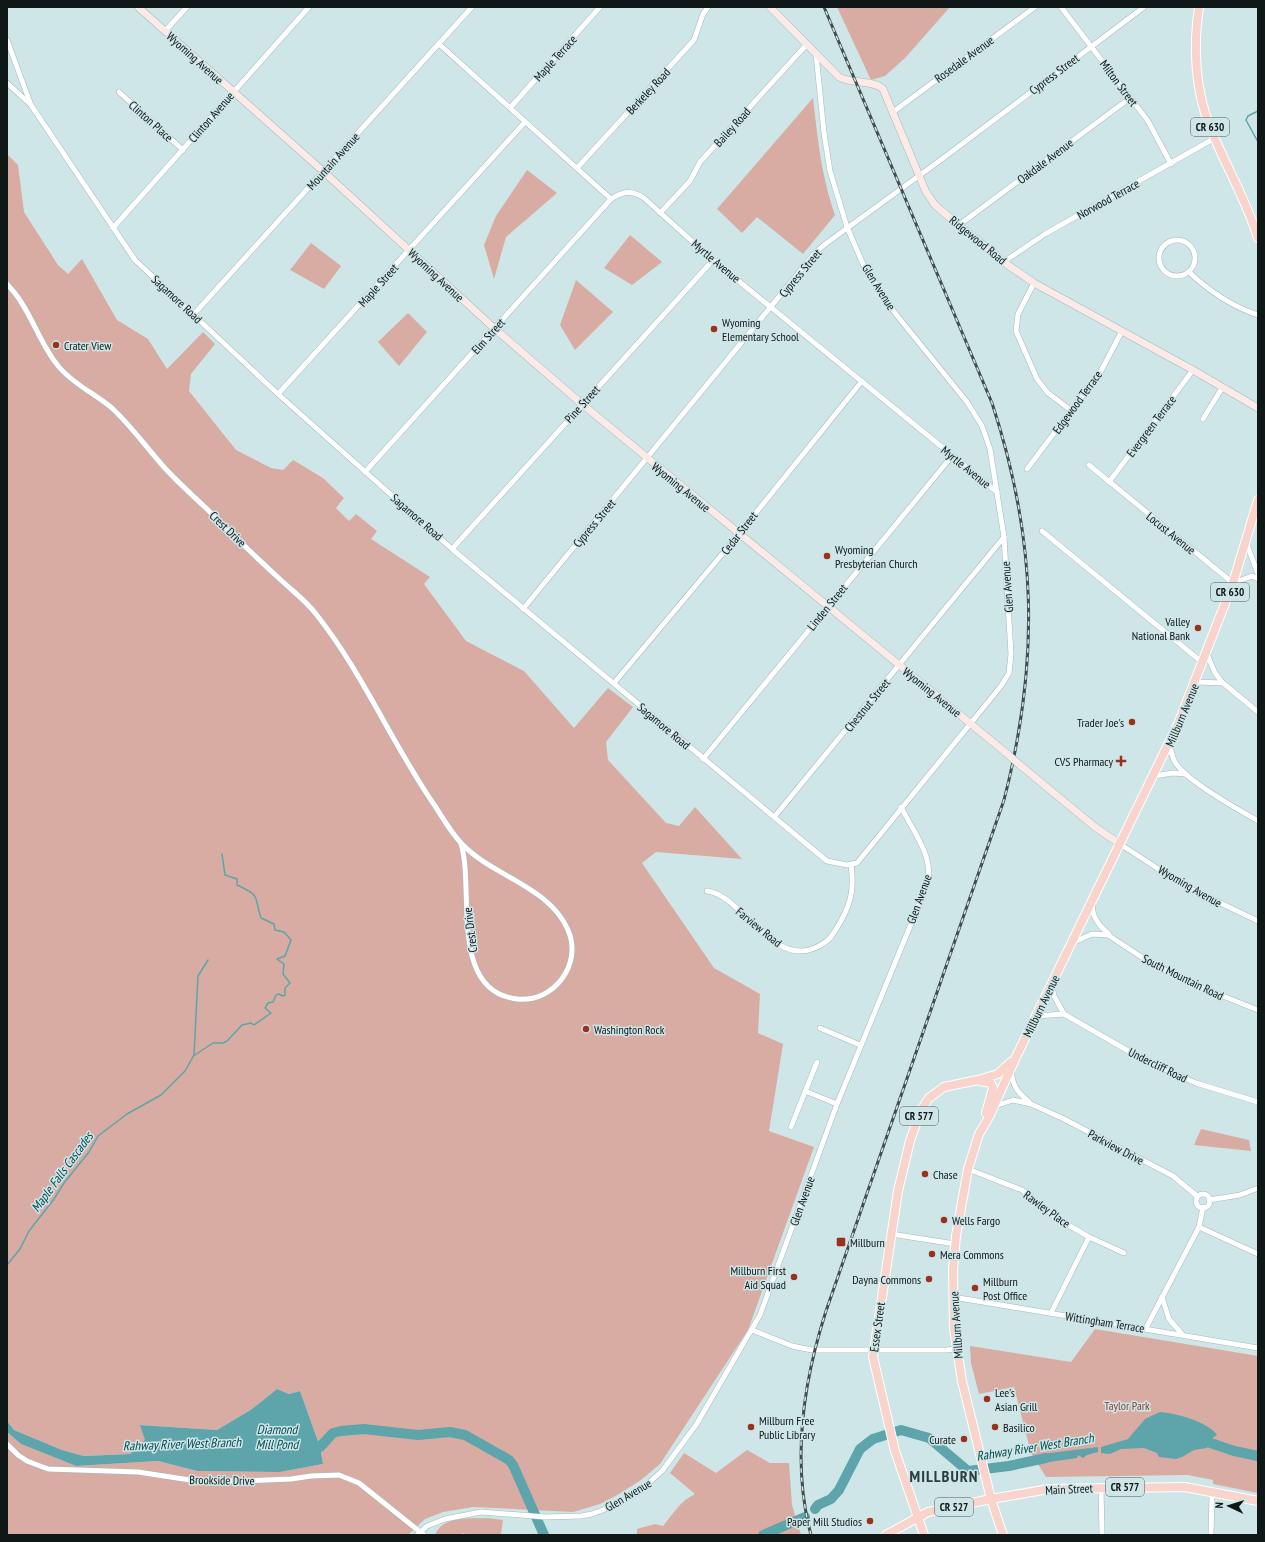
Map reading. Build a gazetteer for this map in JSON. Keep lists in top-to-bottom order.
{
  "streets": {
    "main road": [
      "Wyoming Avenue",
      "CR 630",
      "Ridgewood Road",
      "Millburn Avenue",
      "CR 577",
      "Essex Street",
      "Main Street",
      "CR 527"
    ],
    "street": [
      "Maple Terrace",
      "Rosedale Avenue",
      "Cypress Street",
      "Milton Street",
      "Berkeley Road",
      "Clinton Avenue",
      "Clinton Place",
      "Bailey Road",
      "Mountain Avenue",
      "Oakdale Avenue",
      "Norwood Terrace",
      "Myrtle Avenue",
      "Maple Street",
      "Glen Avenue",
      "Sagamore Road",
      "Elm Street",
      "Edgewood Terrace",
      "Pine Street",
      "Evergreen Terrace",
      "Crest Drive",
      "Cedar Street",
      "Locust Avenue",
      "Linden Street",
      "Chestnut Street",
      "Farview Road",
      "South Mountain Road",
      "Undercliff Road",
      "Parkview Drive",
      "Rawley Place",
      "Wittingham Terrace",
      "Brookside Drive"
    ]
  },
  "crossings": [
    ["Wyoming Avenue", "Cypress Street"],
    ["Wyoming Avenue", "Clinton Avenue"],
    ["Wyoming Avenue", "Mountain Avenue"],
    ["Wyoming Avenue", "Maple Street"],
    ["Wyoming Avenue", "Glen Avenue"],
    ["Wyoming Avenue", "Elm Street"],
    ["Wyoming Avenue", "Pine Street"],
    ["Wyoming Avenue", "Cedar Street"],
    ["Wyoming Avenue", "Linden Street"],
    ["Wyoming Avenue", "Chestnut Street"],
    ["Wyoming Avenue", "Millburn Avenue"],
    ["Rosedale Avenue", "Ridgewood Road"],
    ["Cypress Street", "Milton Street"],
    ["Cypress Street", "Ridgewood Road"],
    ["Cypress Street", "Myrtle Avenue"],
    ["Cypress Street", "Glen Avenue"],
    ["Cypress Street", "Sagamore Road"],
    ["Milton Street", "Oakdale Avenue"],
    ["Milton Street", "Norwood Terrace"],
    ["Clinton Avenue", "Clinton Place"],
    ["Clinton Avenue", "Sagamore Road"],
    ["Bailey Road", "Ridgewood Road"],
    ["Bailey Road", "Myrtle Avenue"],
    ["CR 630", "Norwood Terrace"],
    ["Mountain Avenue", "Sagamore Road"],
    ["Oakdale Avenue", "Ridgewood Road"],
    ["Norwood Terrace", "Ridgewood Road"],
    ["Ridgewood Road", "Glen Avenue"],
    ["Ridgewood Road", "Edgewood Terrace"],
    ["Ridgewood Road", "Evergreen Terrace"],
    ["Myrtle Avenue", "Glen Avenue"],
    ["Myrtle Avenue", "Elm Street"],
    ["Myrtle Avenue", "Pine Street"],
    ["Myrtle Avenue", "Cedar Street"],
    ["Myrtle Avenue", "Linden Street"],
    ["Maple Street", "Sagamore Road"],
    ["Glen Avenue", "Chestnut Street"],
    ["Glen Avenue", "Brookside Drive"],
    ["Sagamore Road", "Elm Street"],
    ["Sagamore Road", "Pine Street"],
    ["Sagamore Road", "Cedar Street"],
    ["Sagamore Road", "Linden Street"],
    ["Sagamore Road", "Chestnut Street"],
    ["Sagamore Road", "Farview Road"],
    ["Evergreen Terrace", "Locust Avenue"],
    ["Locust Avenue", "Millburn Avenue"],
    ["Millburn Avenue", "South Mountain Road"],
    ["Millburn Avenue", "Undercliff Road"],
    ["Millburn Avenue", "Parkview Drive"],
    ["Millburn Avenue", "Rawley Place"],
    ["Millburn Avenue", "Wittingham Terrace"],
    ["Millburn Avenue", "Essex Street"],
    ["Millburn Avenue", "Main Street"],
    ["Essex Street", "Main Street"]
  ],
  "districts": ["MILLBURN"],
  "water": ["Maple Falls Cascades", "Diamond Mill Pond", "Rahway River West Branch"],
  "parks": ["Taylor Park"],
  "places": {
    "other": [
      "Wyoming Elementary School",
      "Crater View",
      "Wyoming Presbyterian Church",
      "Valley National Bank",
      "Trader Joe's",
      "Washington Rock",
      "Chase",
      "Wells Fargo",
      "Mera Commons",
      "Millburn First Aid Squad",
      "Dayna Commons",
      "Millburn Post Office",
      "Lee's Asian Grill",
      "Millburn Free Public Library",
      "Basilico",
      "Curate",
      "Paper Mill Studios"
    ],
    "health": ["CVS Pharmacy"],
    "transit": ["Millburn"]
  },
  "north": "left"
}
